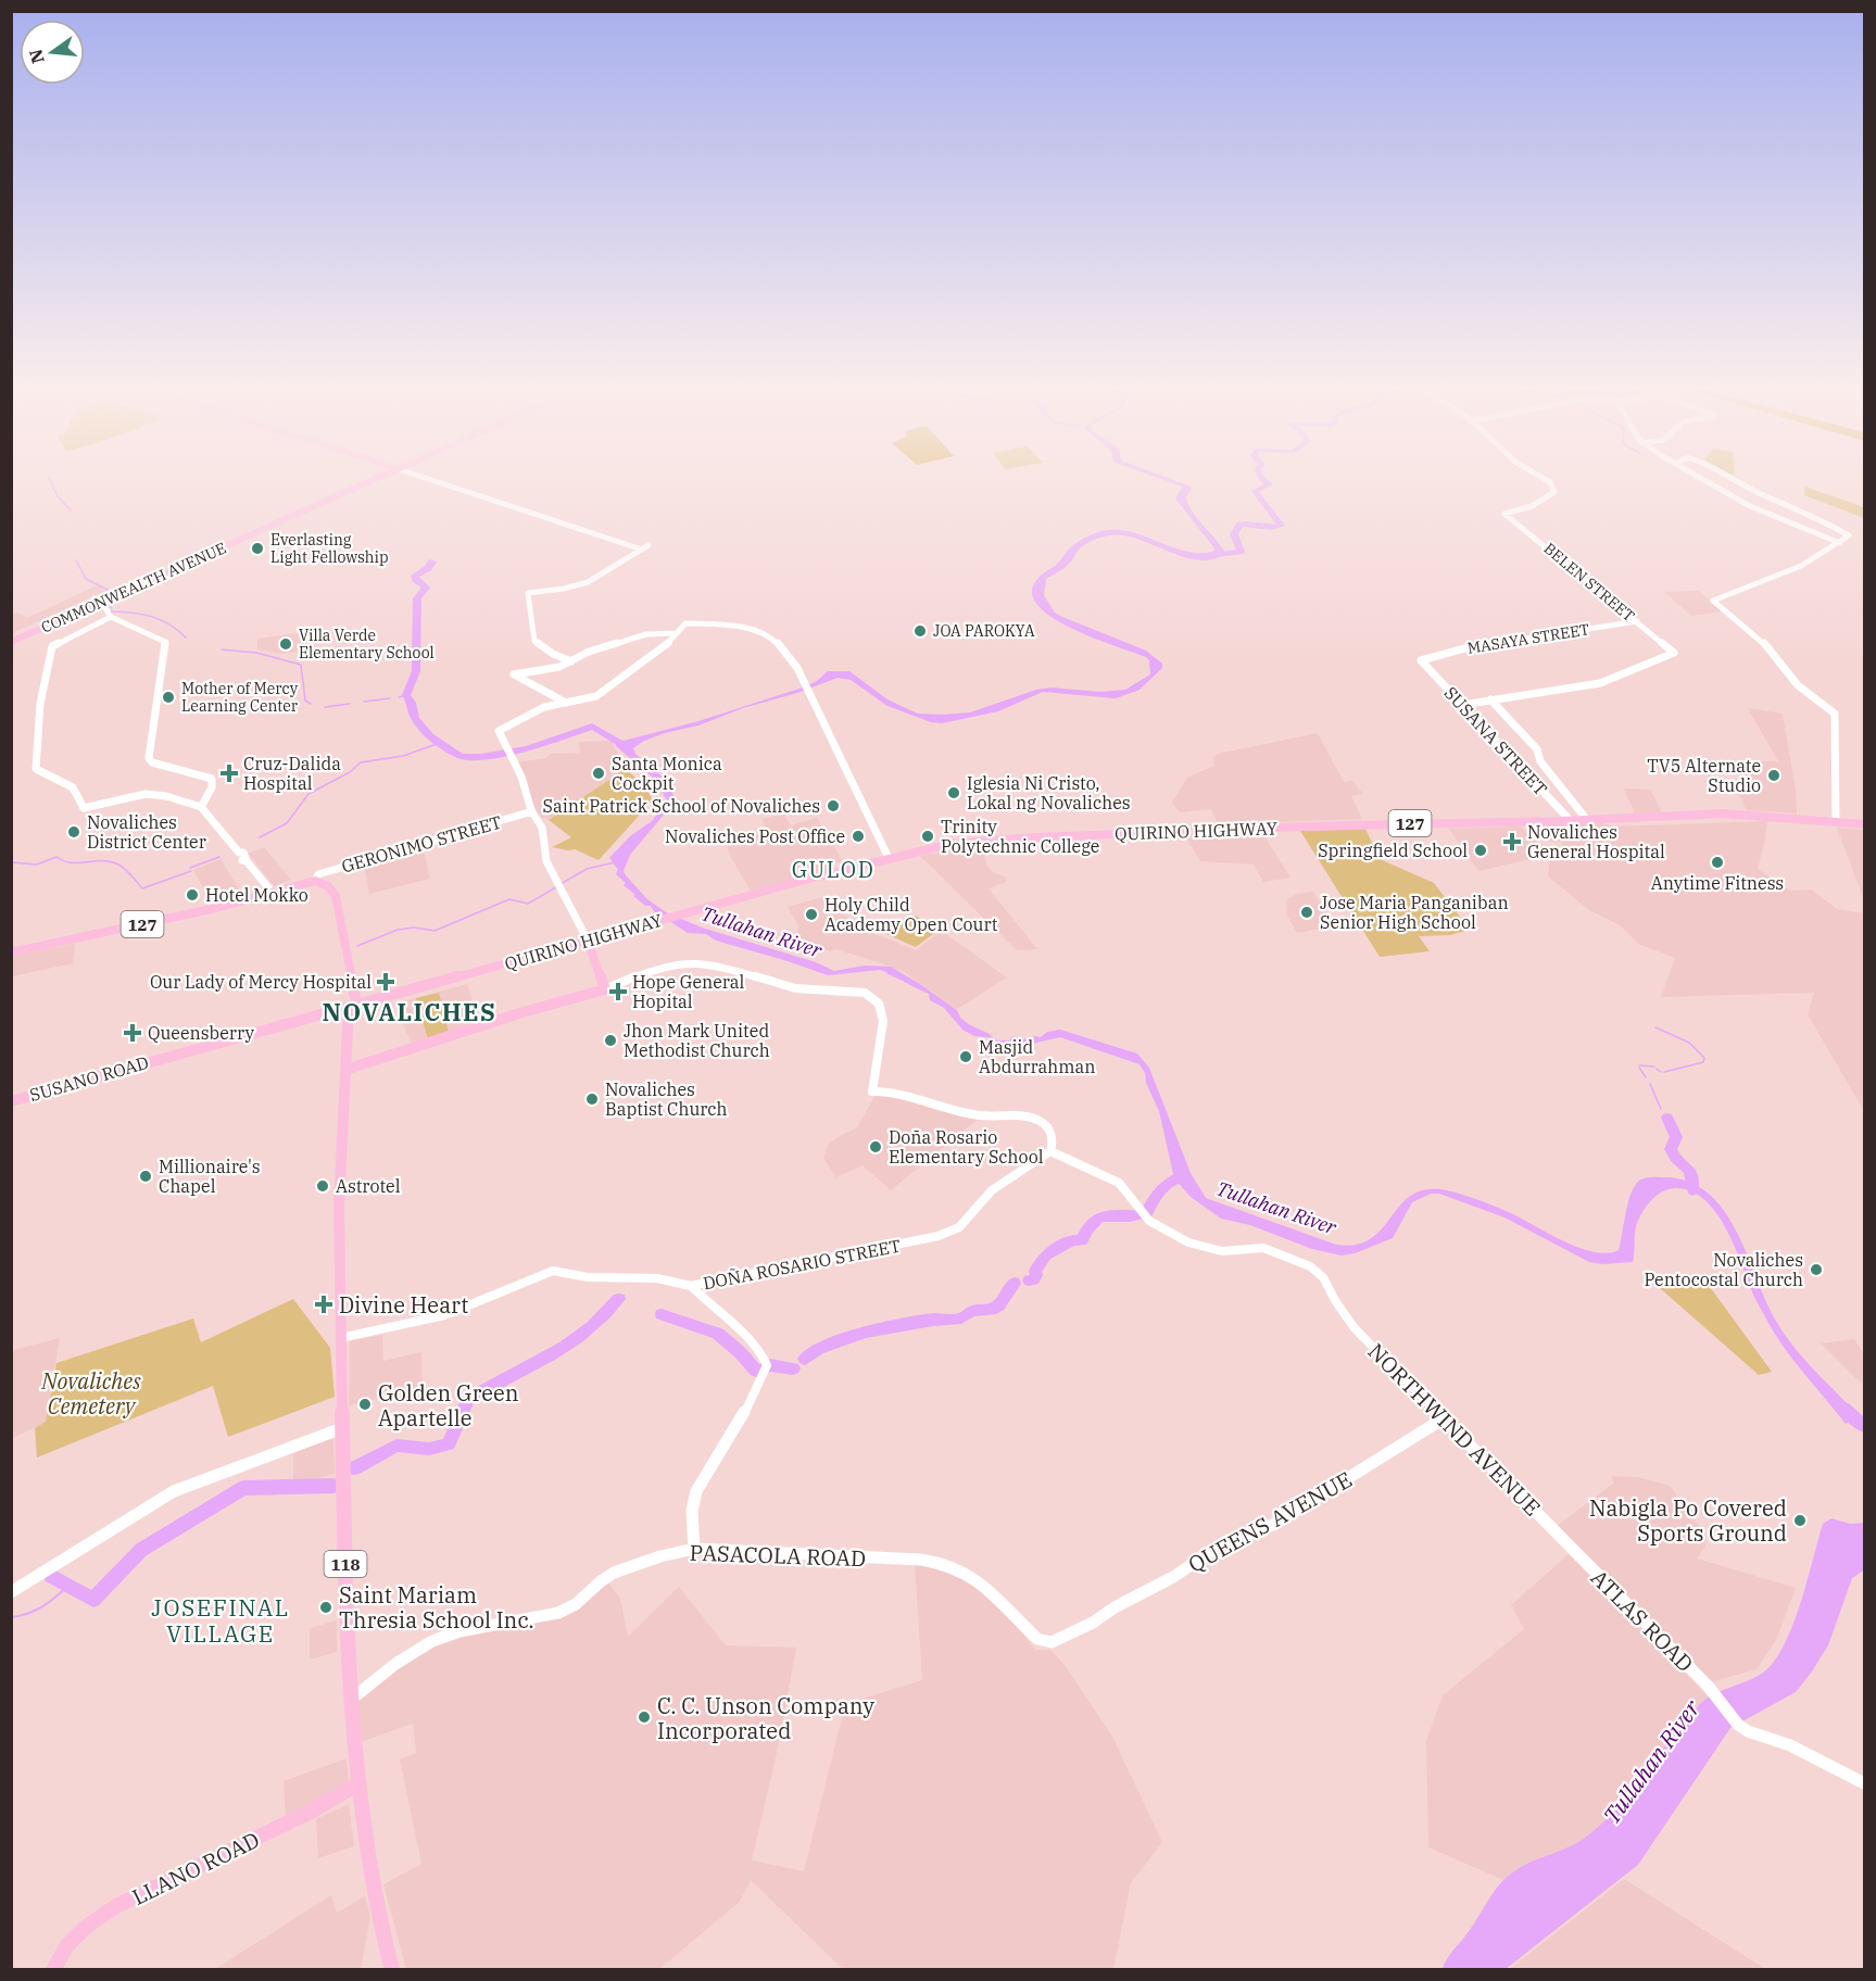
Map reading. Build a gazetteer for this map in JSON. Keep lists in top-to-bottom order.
{
  "streets": {
    "main road": [
      "COMMONWEALTH AVENUE",
      "127",
      "QUIRINO HIGHWAY",
      "SUSANO ROAD",
      "118",
      "LLANO ROAD"
    ],
    "street": [
      "BELEN STREET",
      "MASAYA STREET",
      "SUSANA STREET",
      "GERONIMO STREET",
      "DOÑA ROSARIO STREET",
      "NORTHWIND AVENUE",
      "QUEENS AVENUE",
      "PASACOLA ROAD",
      "ATLAS ROAD"
    ]
  },
  "crossings": [
    ["BELEN STREET", "MASAYA STREET"],
    ["MASAYA STREET", "SUSANA STREET"],
    ["SUSANA STREET", "QUIRINO HIGHWAY"],
    ["127", "GERONIMO STREET"],
    ["QUIRINO HIGHWAY", "SUSANO ROAD"],
    ["QUIRINO HIGHWAY", "118"],
    ["SUSANO ROAD", "118"],
    ["DOÑA ROSARIO STREET", "NORTHWIND AVENUE"],
    ["DOÑA ROSARIO STREET", "118"],
    ["NORTHWIND AVENUE", "QUEENS AVENUE"],
    ["NORTHWIND AVENUE", "ATLAS ROAD"],
    ["QUEENS AVENUE", "PASACOLA ROAD"],
    ["PASACOLA ROAD", "118"],
    ["118", "LLANO ROAD"]
  ],
  "districts": ["GULOD", "NOVALICHES", "JOSEFINAL VILLAGE"],
  "water": ["Tullahan River"],
  "parks": ["Novaliches Cemetery"],
  "places": {
    "other": [
      "Everlasting Light Fellowship",
      "JOA PAROKYA",
      "Villa Verde Elementary School",
      "Mother of Mercy Learning Center",
      "Santa Monica Cockpit",
      "TV5 Alternate Studio",
      "Iglesia Ni Cristo, Lokal ng Novaliches",
      "Saint Patrick School of Novaliches",
      "Novaliches District Center",
      "Novaliches Post Office",
      "Trinity Polytechnic College",
      "Springfield School",
      "Anytime Fitness",
      "Hotel Mokko",
      "Jose Maria Panganiban Senior High School",
      "Holy Child Academy Open Court",
      "Jhon Mark United Methodist Church",
      "Masjid Abdurrahman",
      "Novaliches Baptist Church",
      "Doña Rosario Elementary School",
      "Millionaire's Chapel",
      "Astrotel",
      "Novaliches Pentocostal Church",
      "Golden Green Apartelle",
      "Nabigla Po Covered Sports Ground",
      "Saint Mariam Thresia School Inc.",
      "C. C. Unson Company Incorporated"
    ],
    "health": [
      "Cruz-Dalida Hospital",
      "Novaliches General Hospital",
      "Our Lady of Mercy Hospital",
      "Hope General Hopital",
      "Queensberry",
      "Divine Heart"
    ]
  },
  "north": "left"
}
